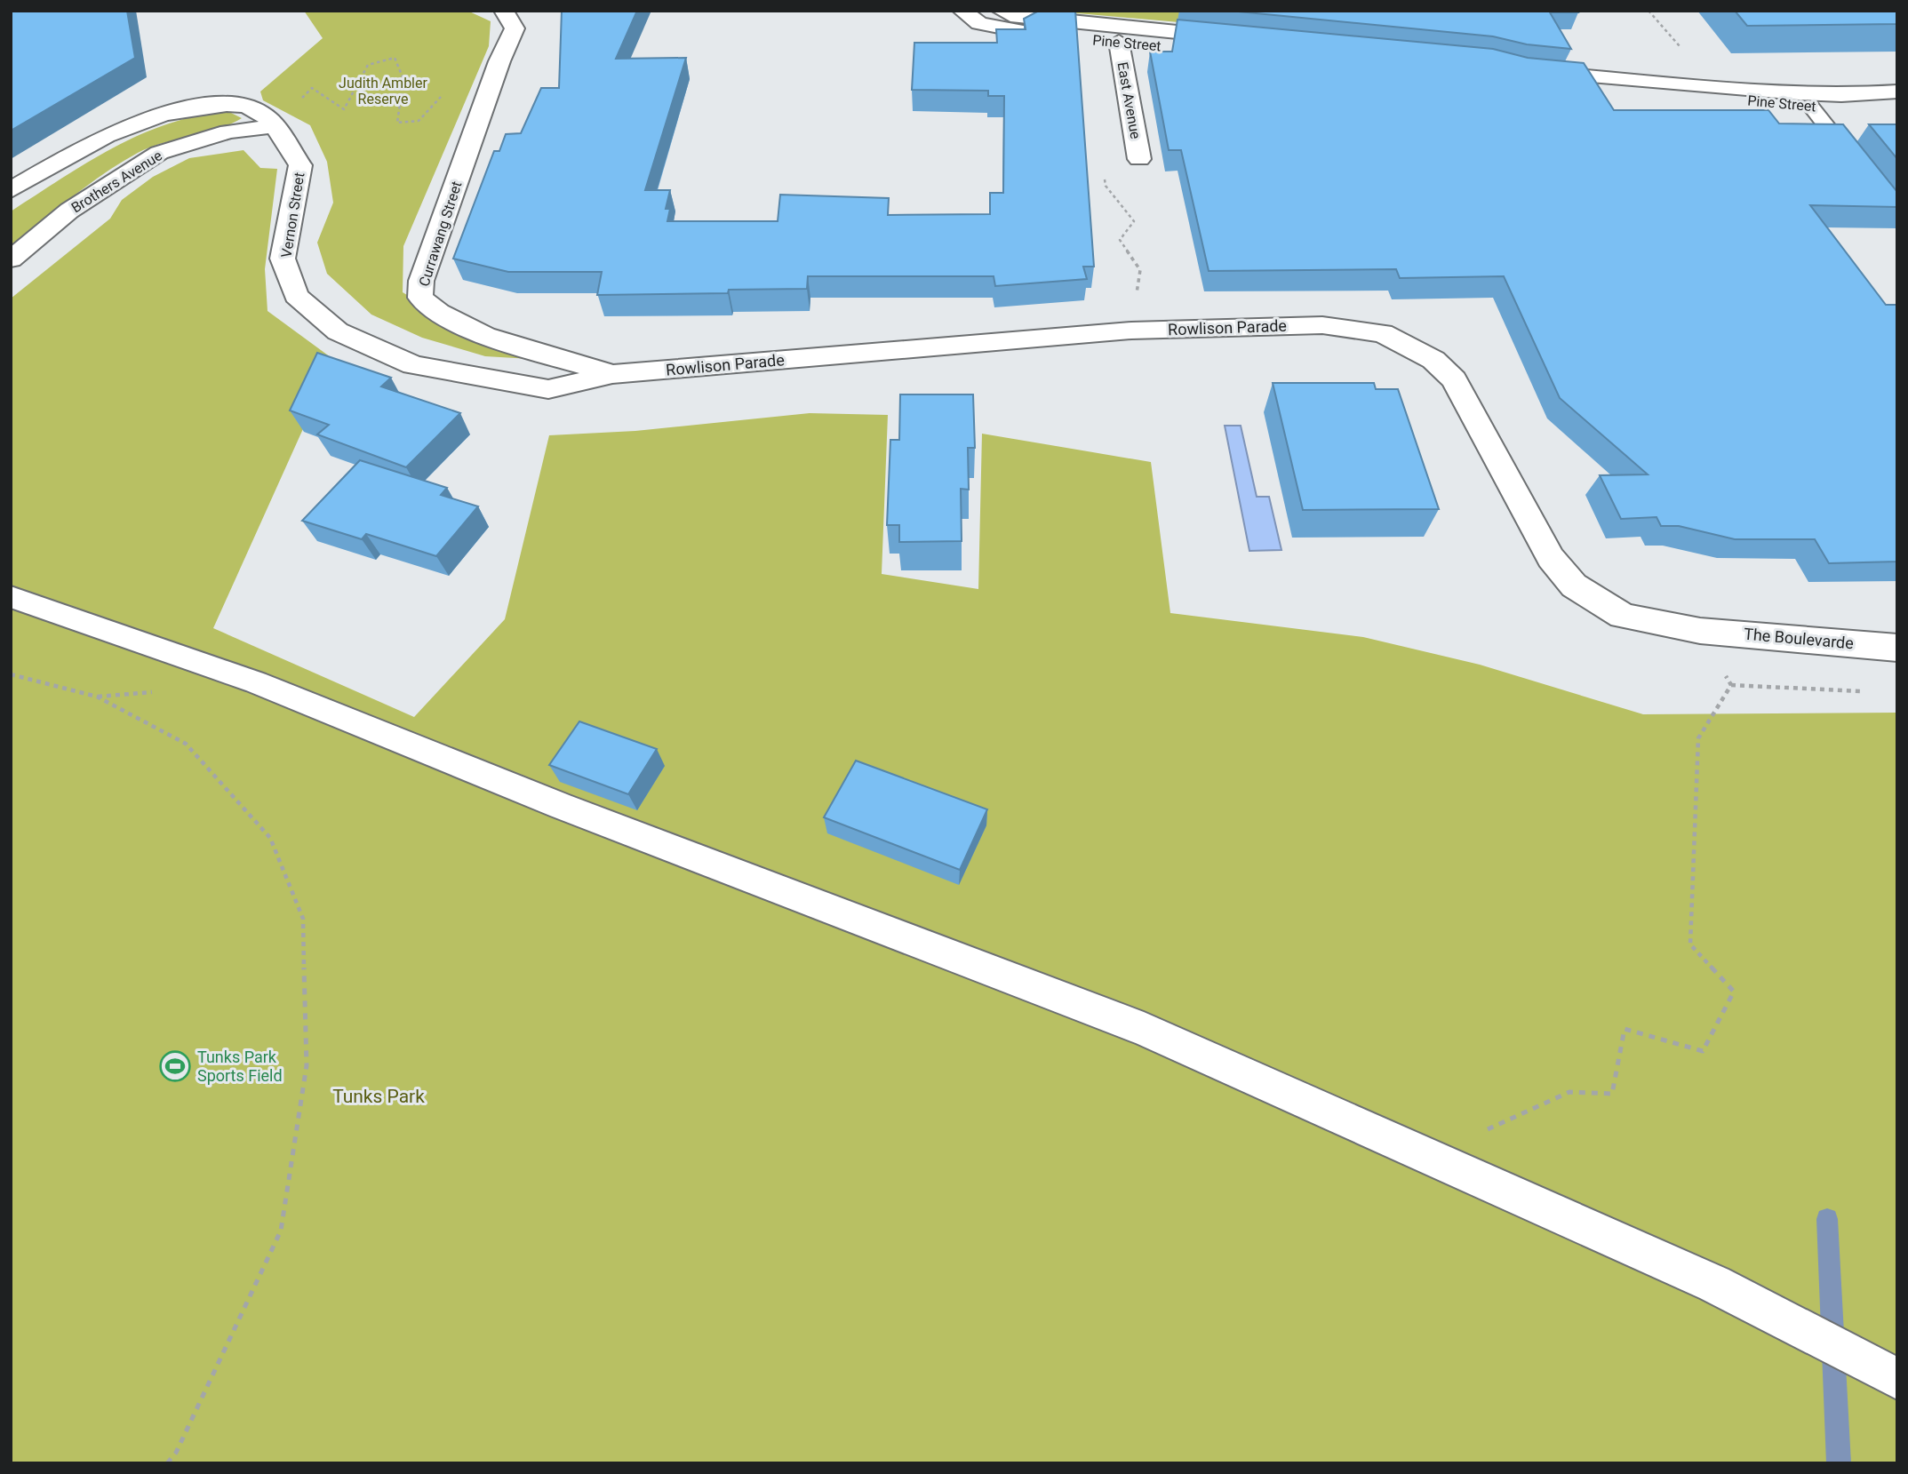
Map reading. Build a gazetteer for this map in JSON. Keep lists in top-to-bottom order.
{
  "streets": {
    "street": [
      "Pine Street",
      "East Avenue",
      "Brothers Avenue",
      "Vernon Street",
      "Currawang Street",
      "Rowlison Parade",
      "The Boulevarde"
    ]
  },
  "crossings": [
    ["Pine Street", "East Avenue"],
    ["Brothers Avenue", "Vernon Street"],
    ["Vernon Street", "Currawang Street"],
    ["Vernon Street", "Rowlison Parade"],
    ["Currawang Street", "Rowlison Parade"],
    ["Rowlison Parade", "The Boulevarde"]
  ],
  "parks": ["Judith Ambler Reserve", "Tunks Park"],
  "places": {
    "sports": ["Tunks Park Sports Field"]
  }
}
